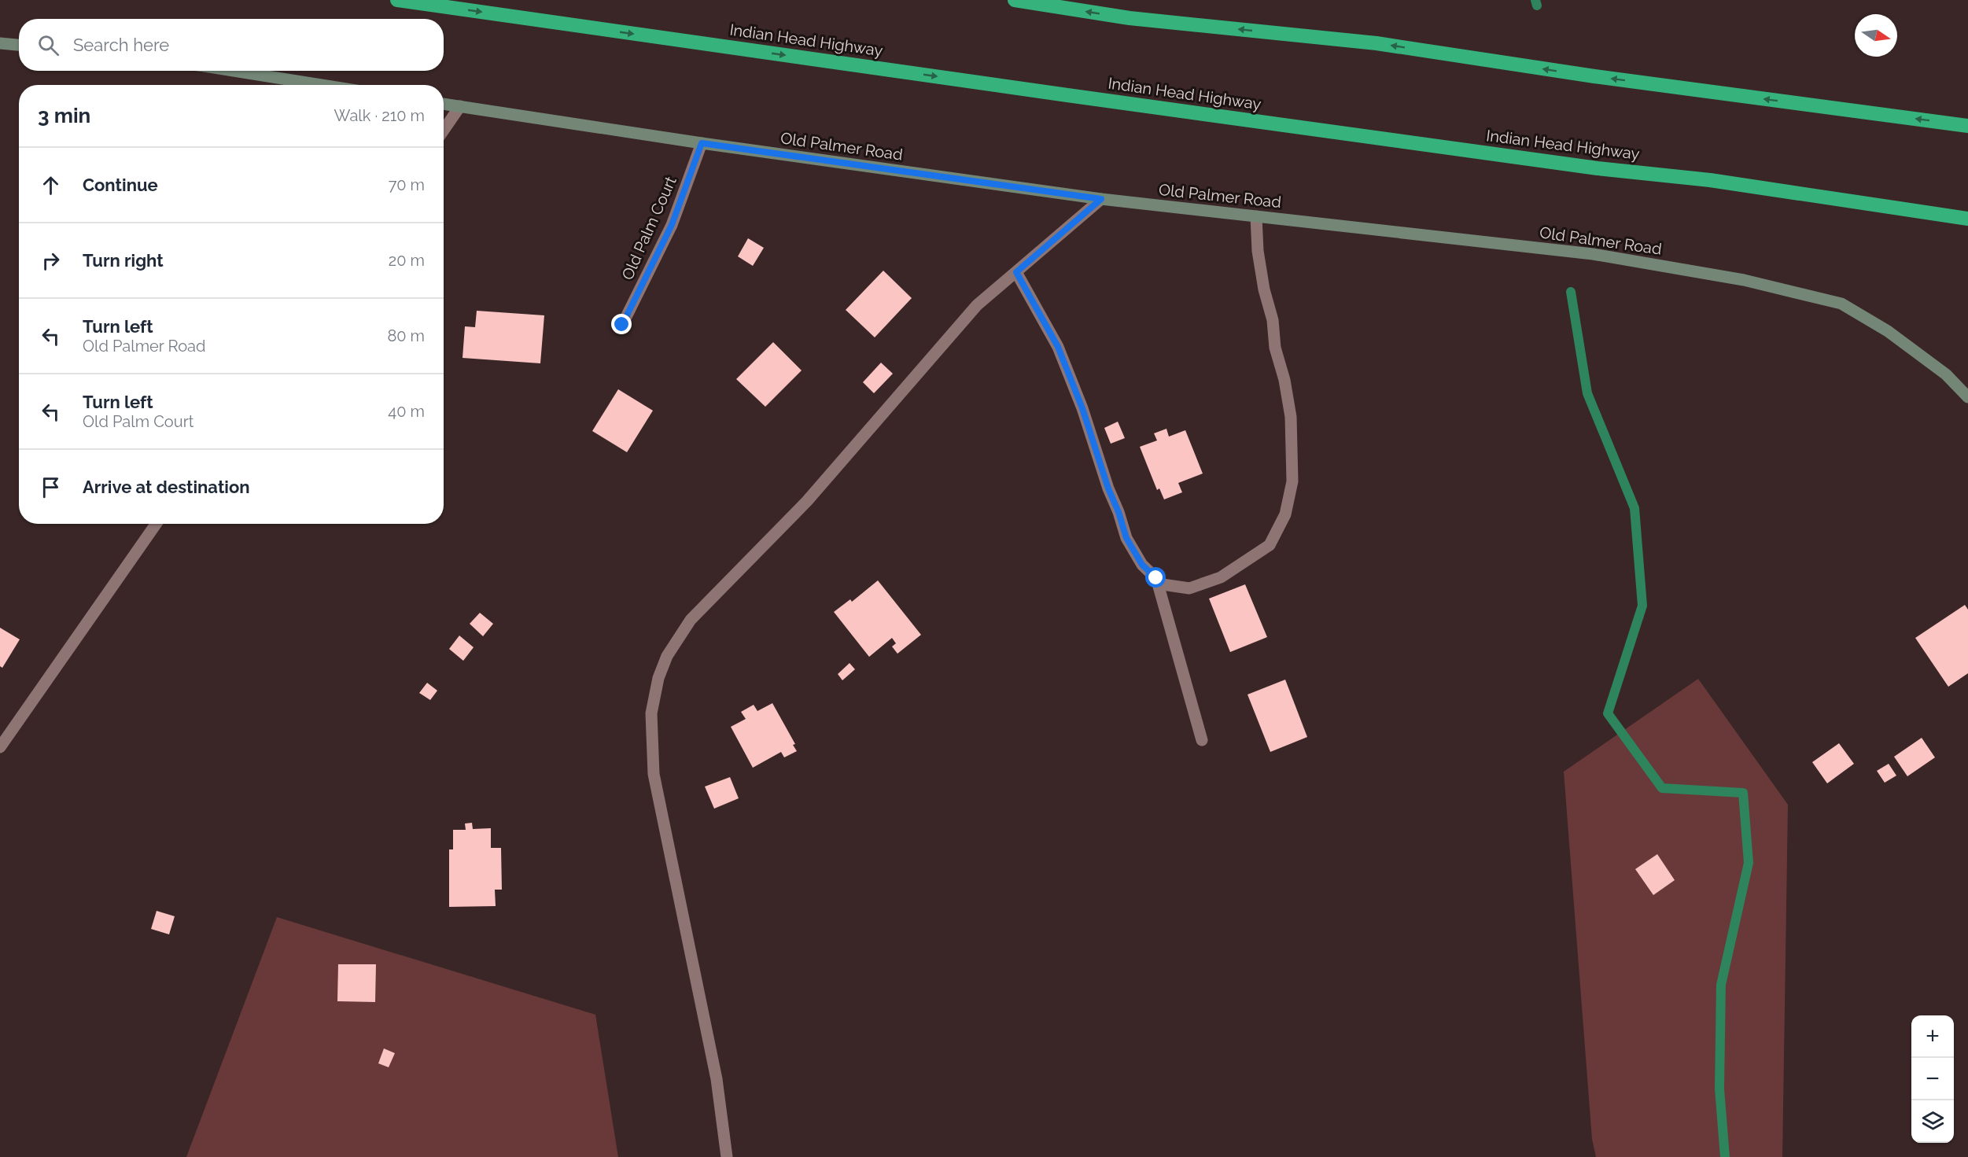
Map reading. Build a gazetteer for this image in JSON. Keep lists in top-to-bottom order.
{
  "streets": {
    "highway": ["Indian Head Highway"],
    "street": ["Old Palmer Road", "Old Palm Court"]
  },
  "crossings": [
    ["Old Palmer Road", "Old Palm Court"]
  ],
  "north": "right",
  "page": {
    "search": "Search here",
    "heading": ["3 min", "Walk · 210 m"],
    "list": [
      ["Continue", "70 m"],
      ["Turn right", "20 m"],
      ["Turn left", "Old Palmer Road", "80 m"],
      ["Turn left", "Old Palm Court", "40 m"],
      "Arrive at destination"
    ],
    "map_buttons": ["+", "−"]
  }
}
